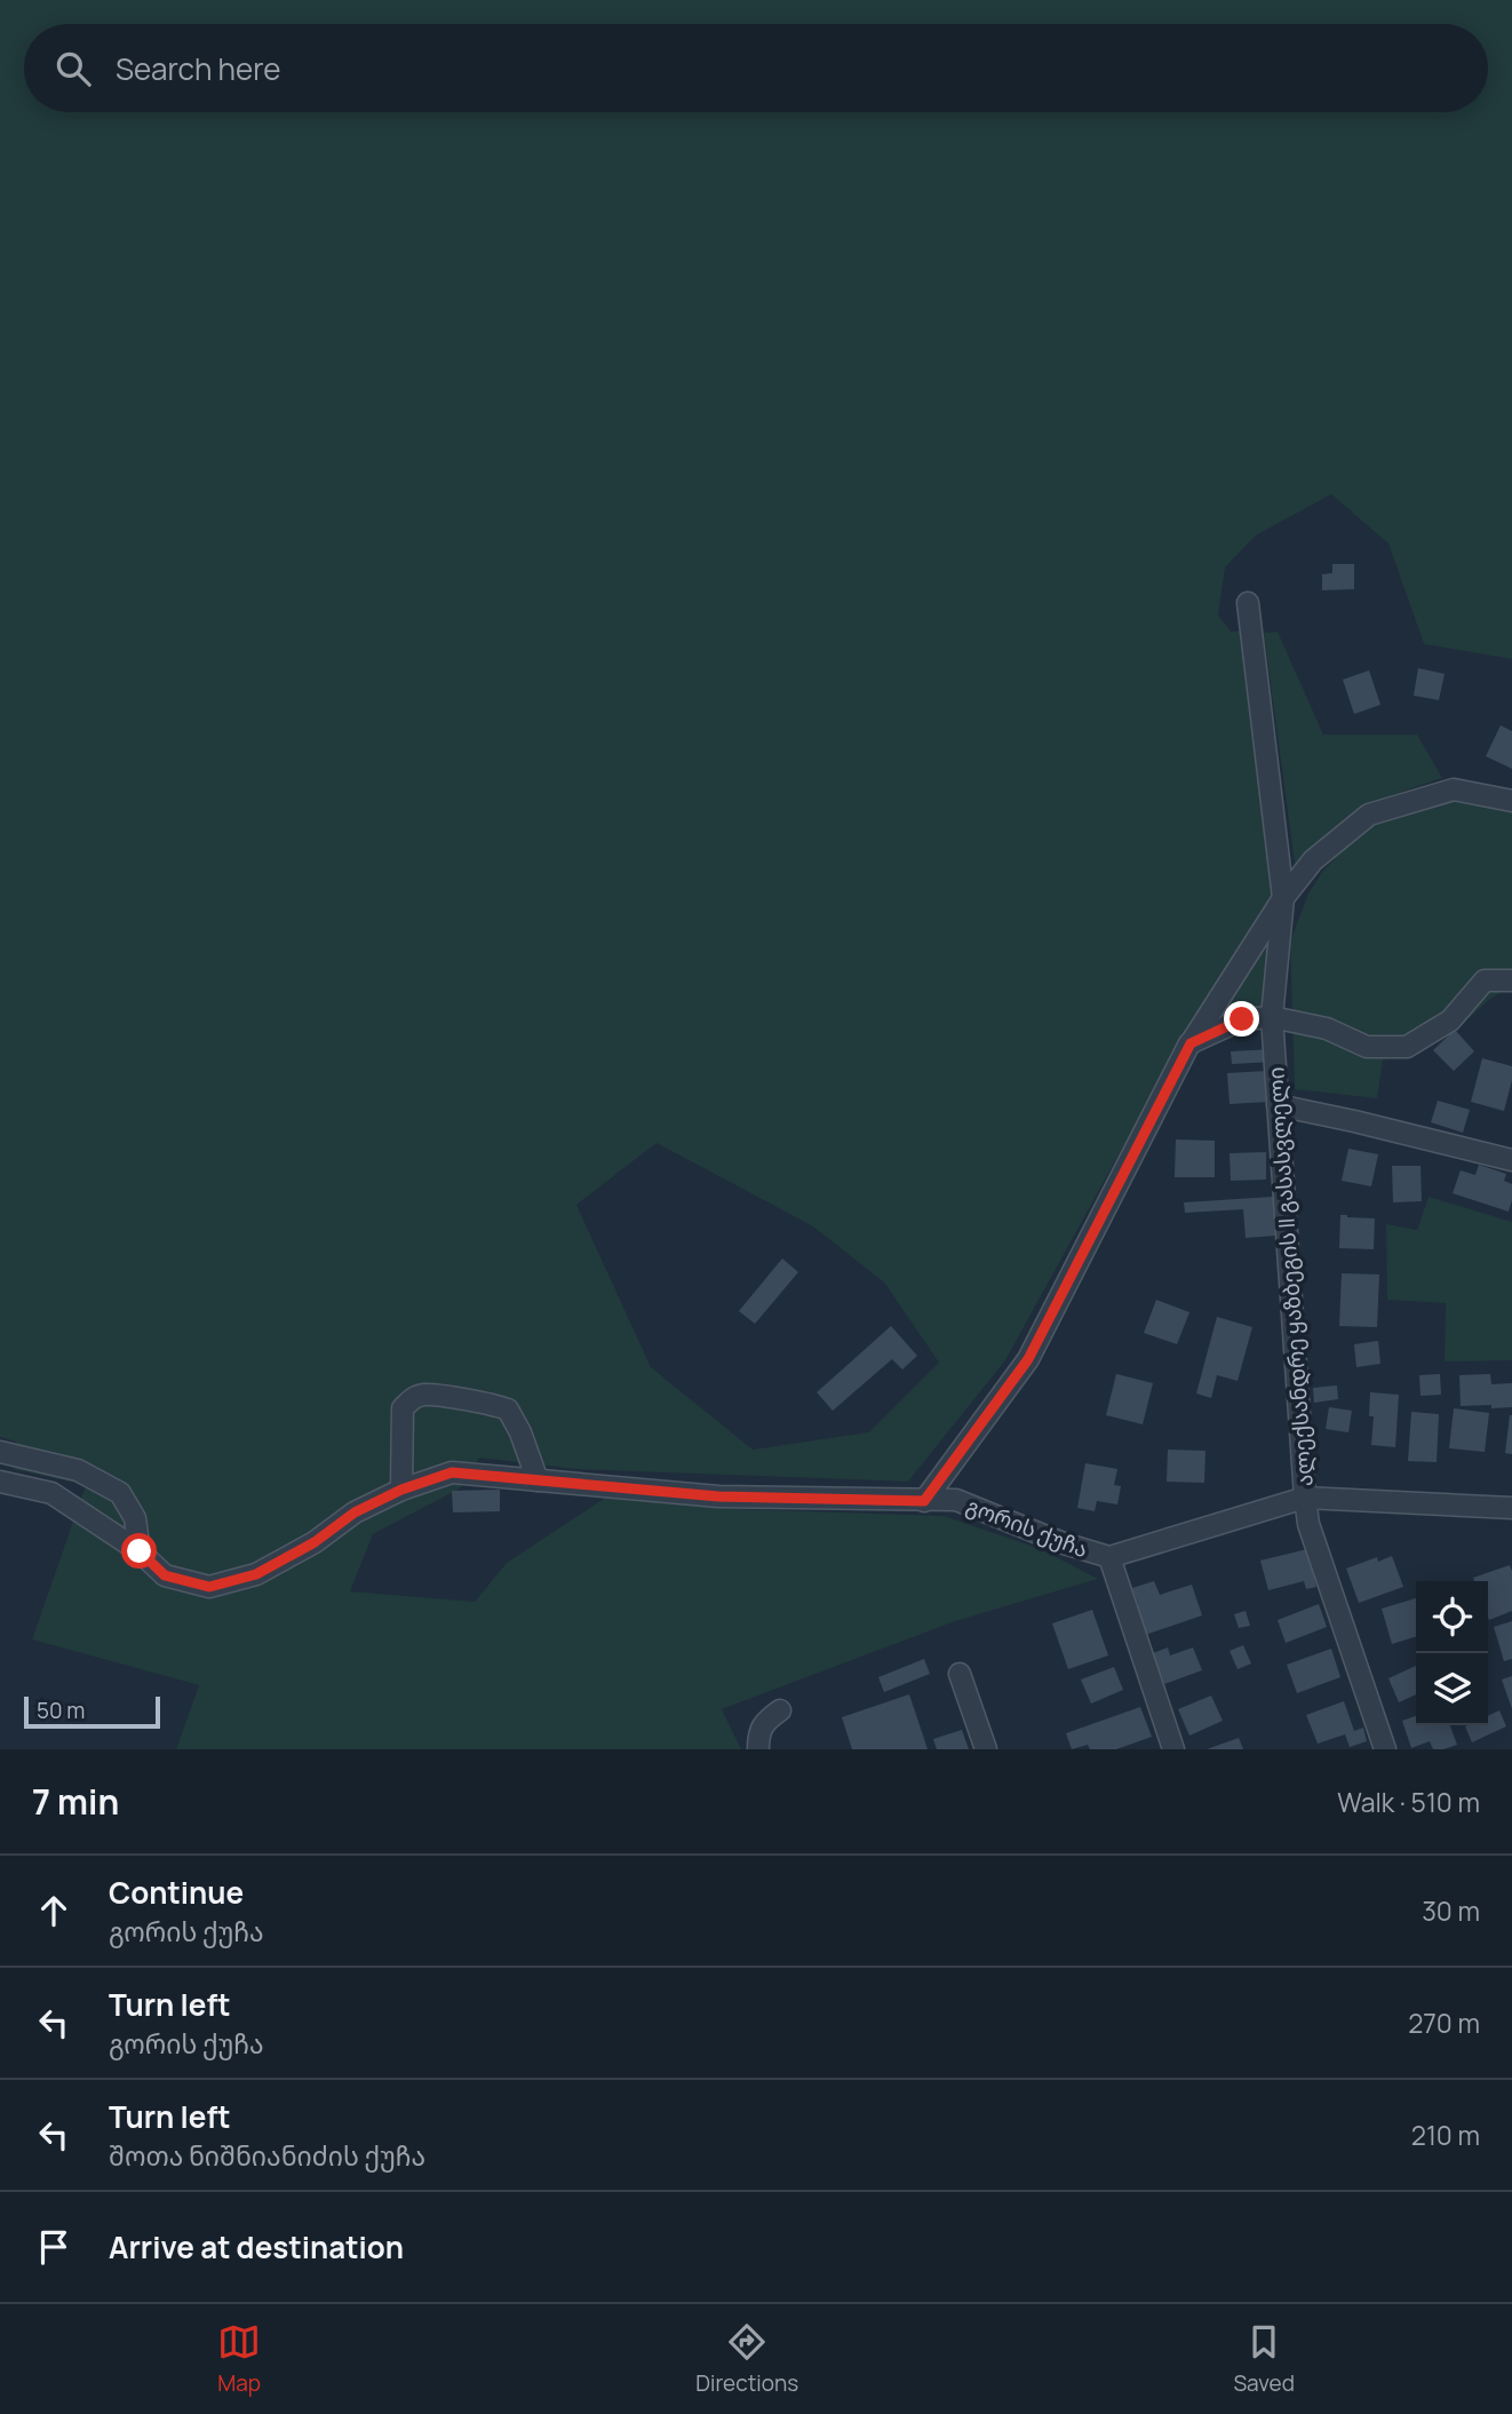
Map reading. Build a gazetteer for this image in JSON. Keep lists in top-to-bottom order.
{
  "streets": {
    "street": ["ალექსანდრე ყაზბეგის II გასასვლელი", "გორის ქუჩა"]
  },
  "crossings": [
    ["ალექსანდრე ყაზბეგის II გასასვლელი", "გორის ქუჩა"]
  ],
  "scale_bar": "50 m",
  "page": {
    "search": "Search here",
    "scale": "50 m",
    "heading": ["7 min", "Walk · 510 m"],
    "list": [
      ["Continue", "გორის ქუჩა", "30 m"],
      ["Turn left", "გორის ქუჩა", "270 m"],
      ["Turn left", "შოთა ნიშნიანიძის ქუჩა", "210 m"],
      "Arrive at destination"
    ],
    "nav": ["Map", "Directions", "Saved"]
  }
}
